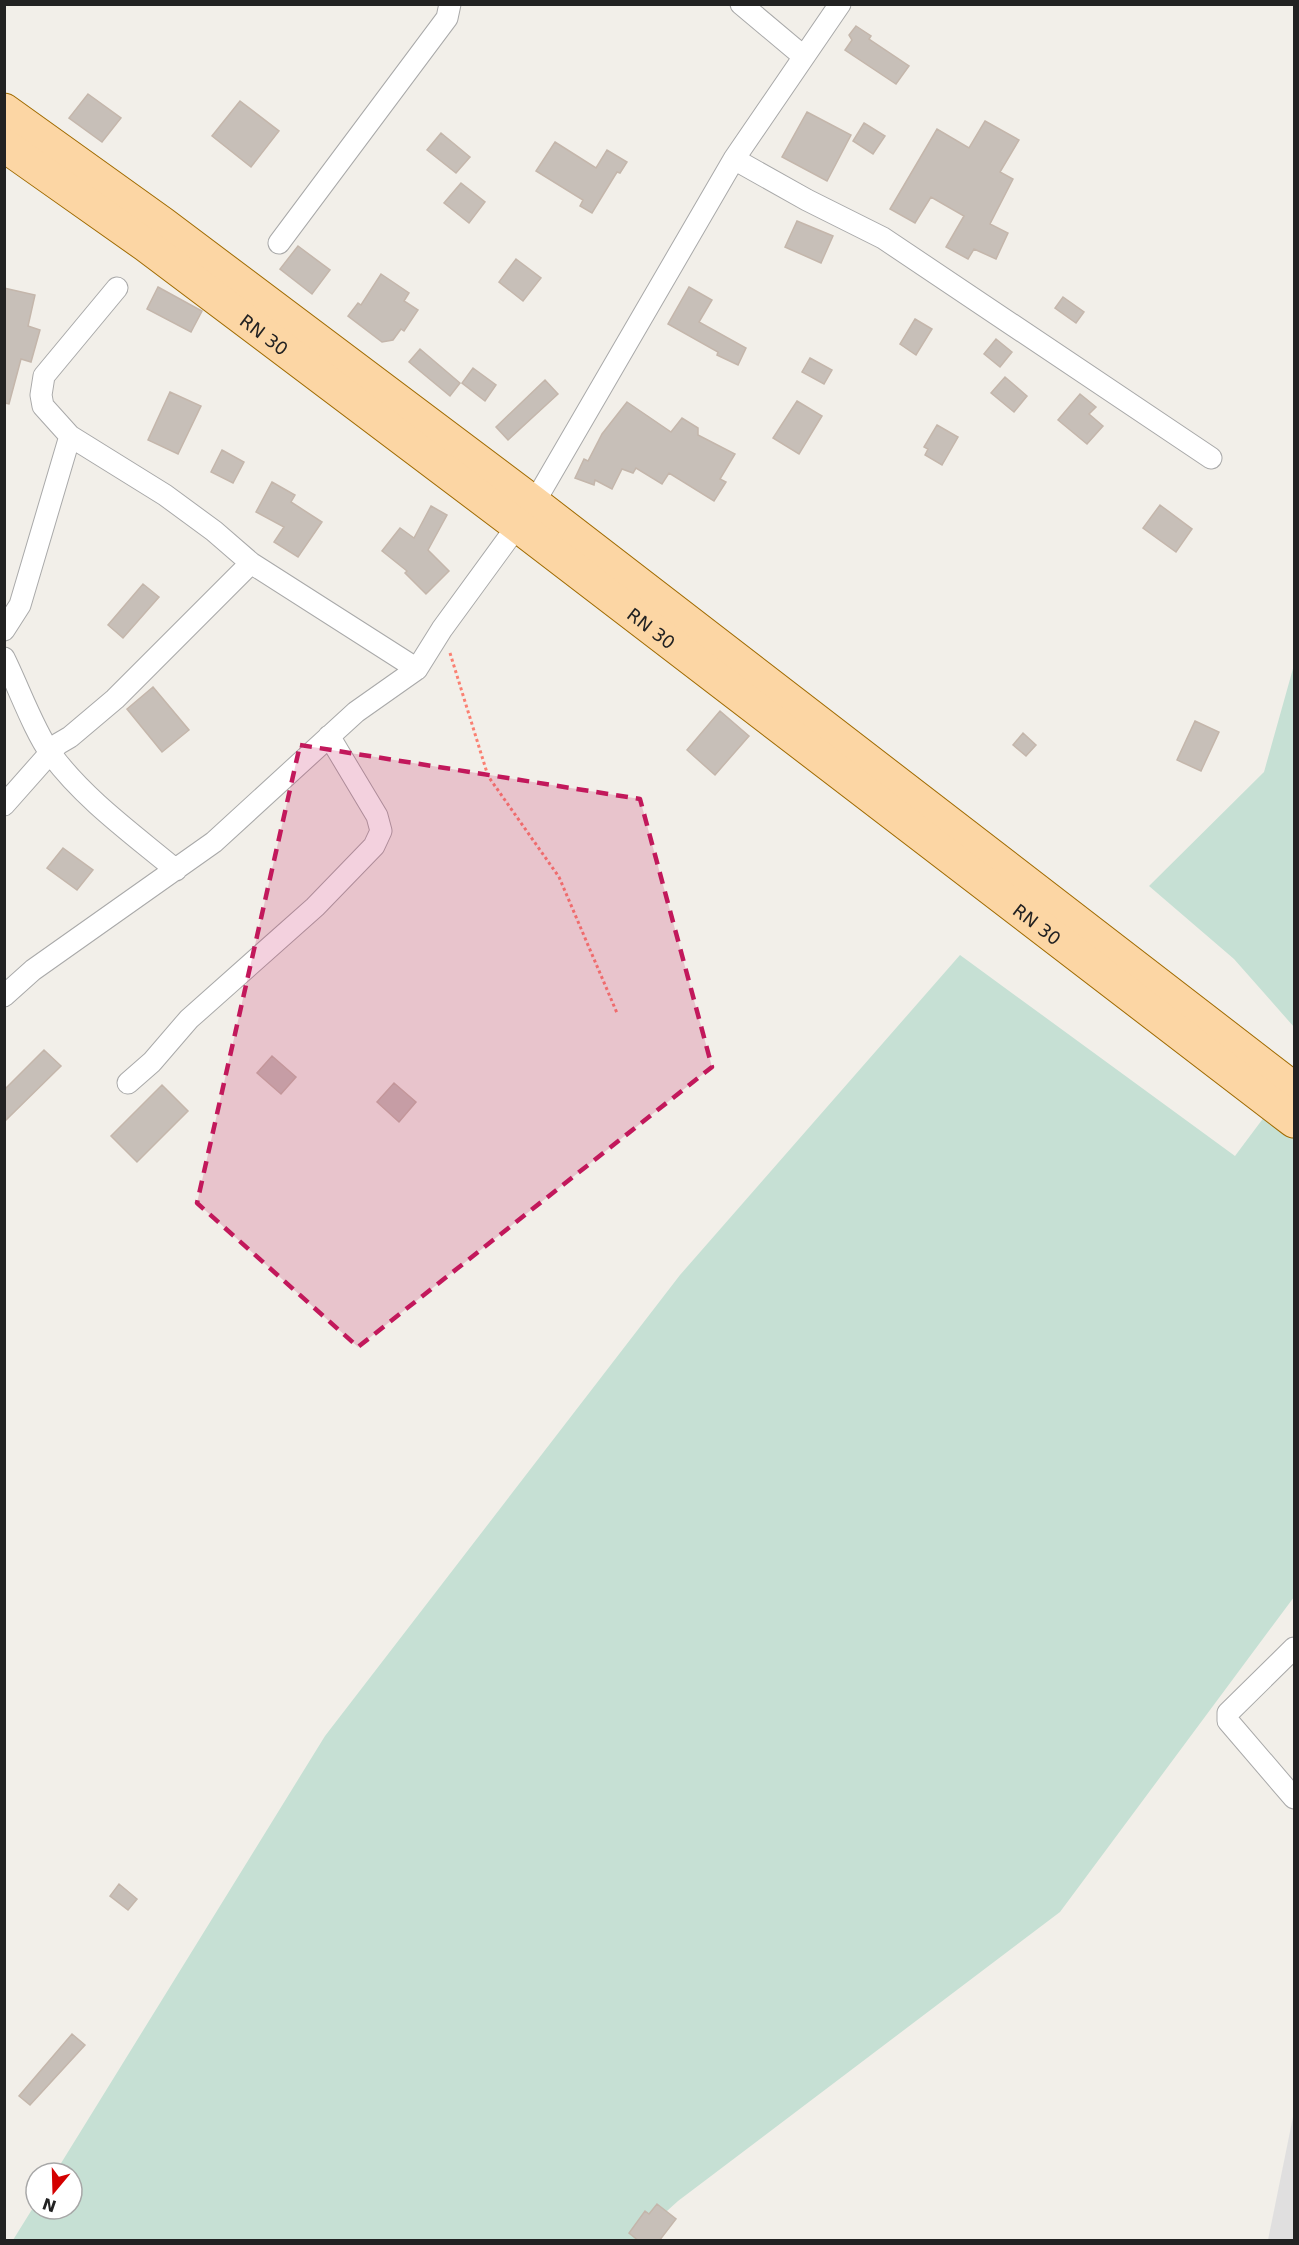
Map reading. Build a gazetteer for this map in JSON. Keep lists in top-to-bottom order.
{
  "streets": {
    "main road": ["RN 30"]
  },
  "north": "bottom"
}
